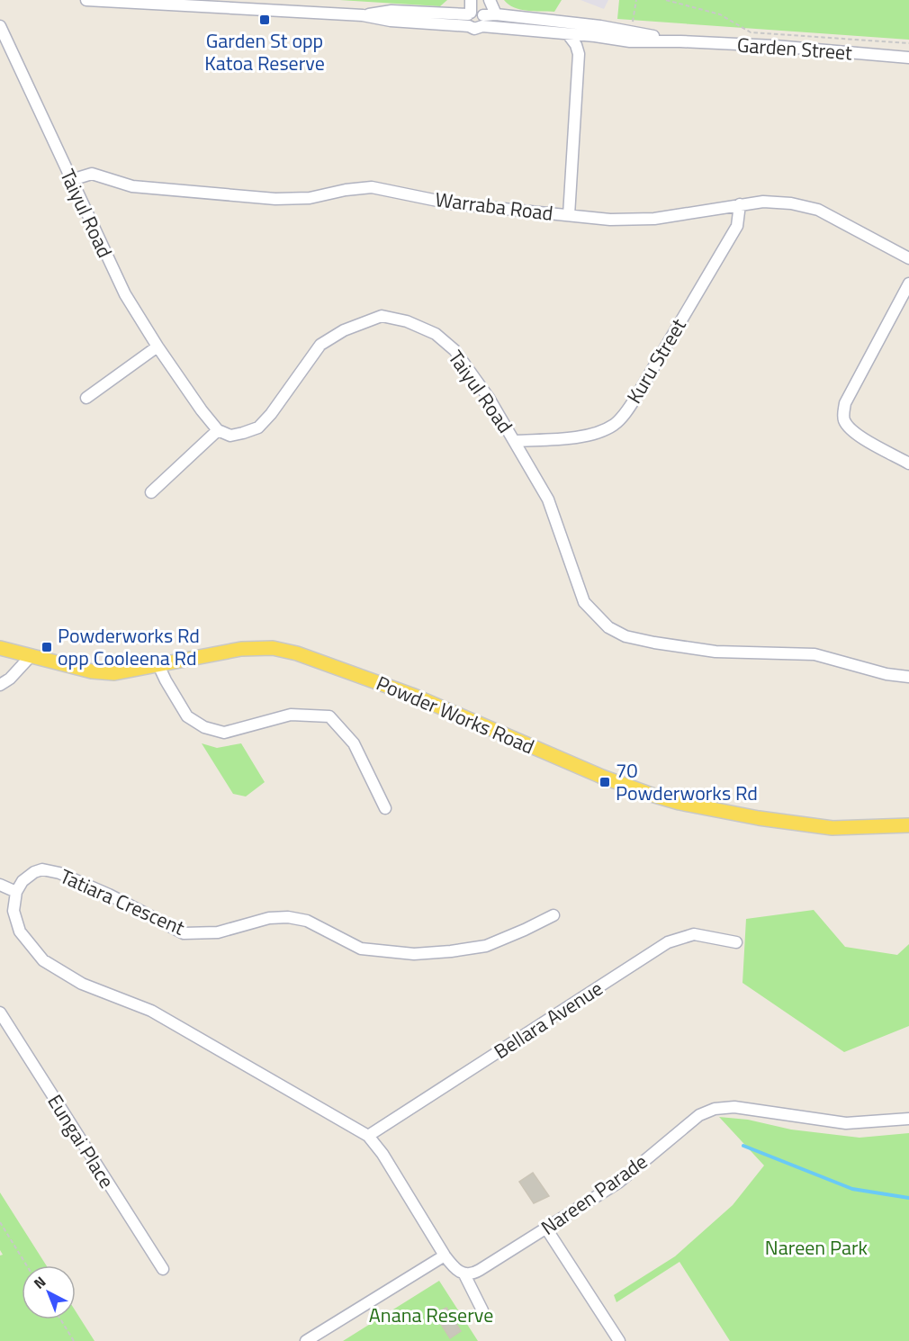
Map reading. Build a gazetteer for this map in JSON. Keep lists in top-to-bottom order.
{
  "streets": {
    "main road": ["Powder Works Road"],
    "street": [
      "Garden Street",
      "Warraba Road",
      "Taiyul Road",
      "Kuru Street",
      "Tatiara Crescent",
      "Bellara Avenue",
      "Eungai Place",
      "Nareen Parade"
    ]
  },
  "crossings": [
    ["Warraba Road", "Taiyul Road"],
    ["Warraba Road", "Kuru Street"],
    ["Taiyul Road", "Kuru Street"]
  ],
  "parks": ["Nareen Park", "Anana Reserve"],
  "places": {
    "transit": ["Garden St opp Katoa Reserve", "Powderworks Rd opp Cooleena Rd", "70 Powderworks Rd"]
  },
  "north": "top left"
}
